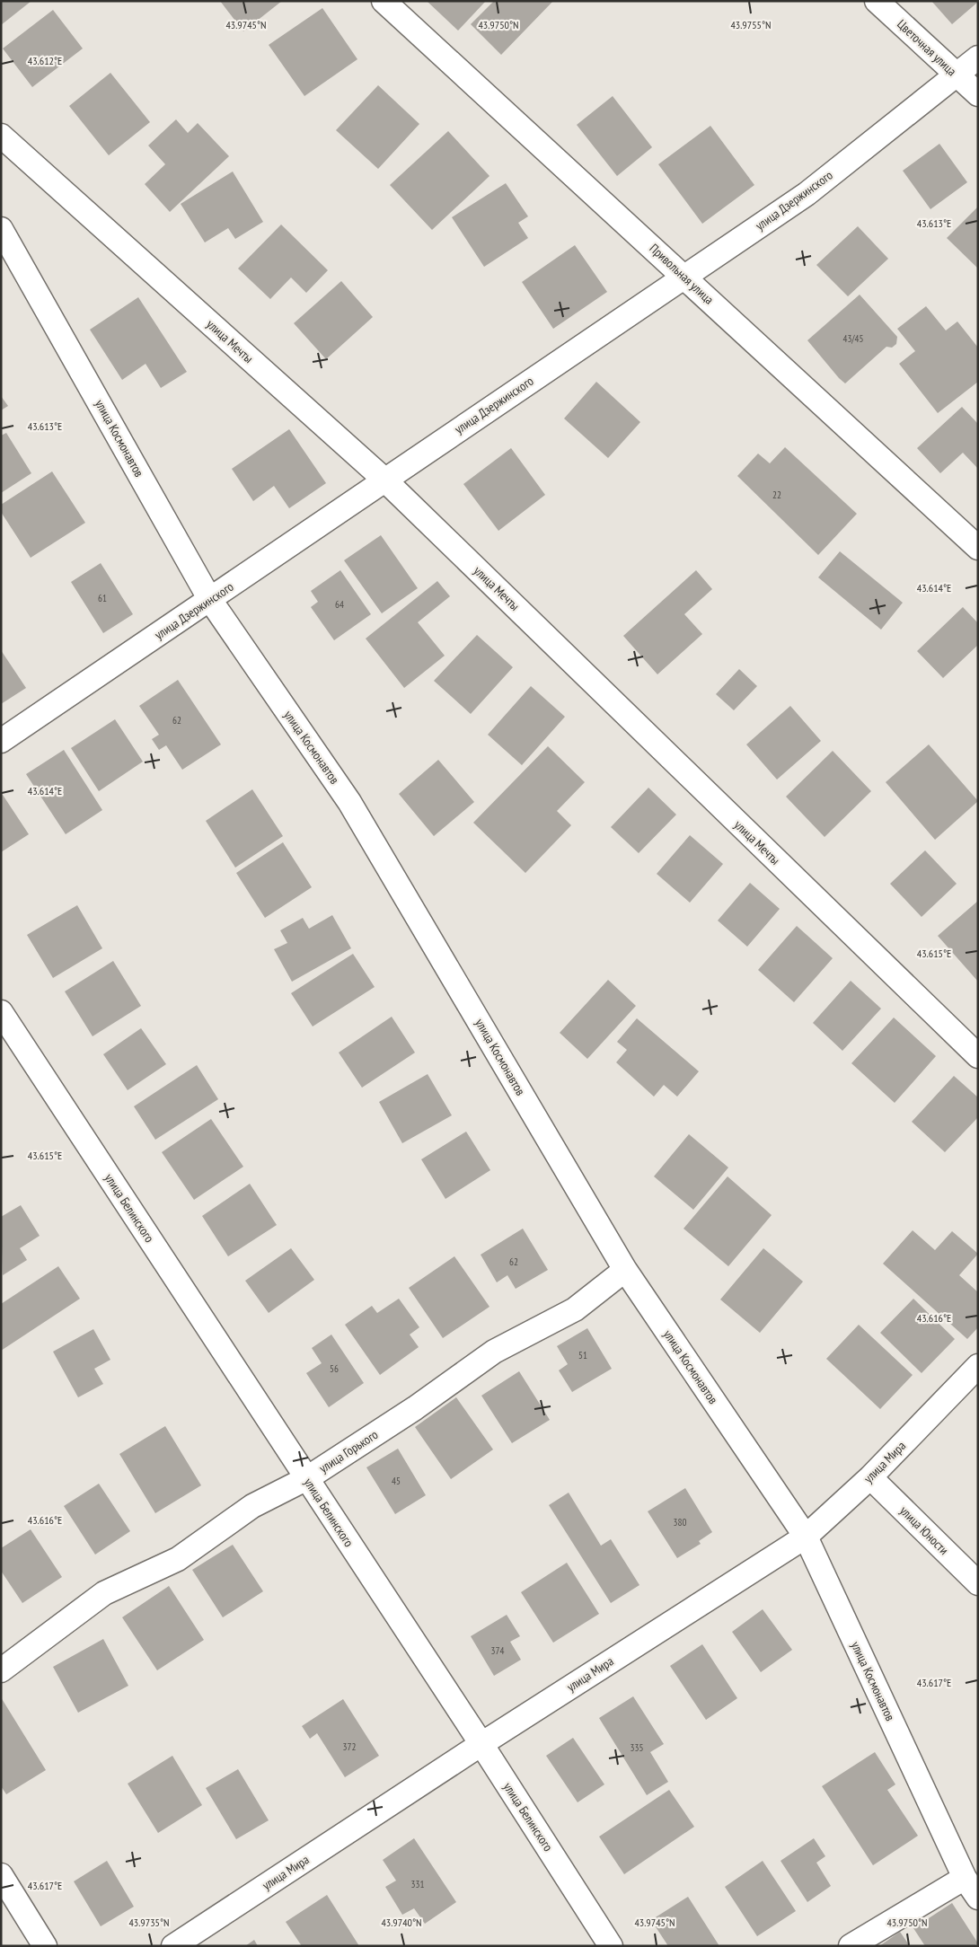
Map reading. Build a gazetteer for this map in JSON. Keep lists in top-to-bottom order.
{
  "streets": {
    "street": [
      "Цветочная улица",
      "улица Дзержинского",
      "Привольная улица",
      "улица Мечты",
      "улица Космонавтов",
      "улица Белинского",
      "улица Горького",
      "улица Мира",
      "улица Юности"
    ]
  },
  "crossings": [
    ["Цветочная улица", "улица Дзержинского"],
    ["улица Дзержинского", "Привольная улица"],
    ["улица Дзержинского", "улица Мечты"],
    ["улица Дзержинского", "улица Космонавтов"],
    ["улица Космонавтов", "улица Горького"],
    ["улица Космонавтов", "улица Мира"],
    ["улица Белинского", "улица Горького"],
    ["улица Белинского", "улица Мира"],
    ["улица Мира", "улица Юности"]
  ],
  "house_numbers": [
    "43/45",
    "22",
    "61",
    "64",
    "62",
    "62",
    "51",
    "56",
    "45",
    "380",
    "374",
    "372",
    "335",
    "331"
  ],
  "coordinates": [
    "43.9745°N",
    "43.9750°N",
    "43.9755°N",
    "43.612°E",
    "43.613°E",
    "43.614°E",
    "43.615°E",
    "43.616°E",
    "43.617°E",
    "43.9735°N",
    "43.9740°N"
  ]
}
